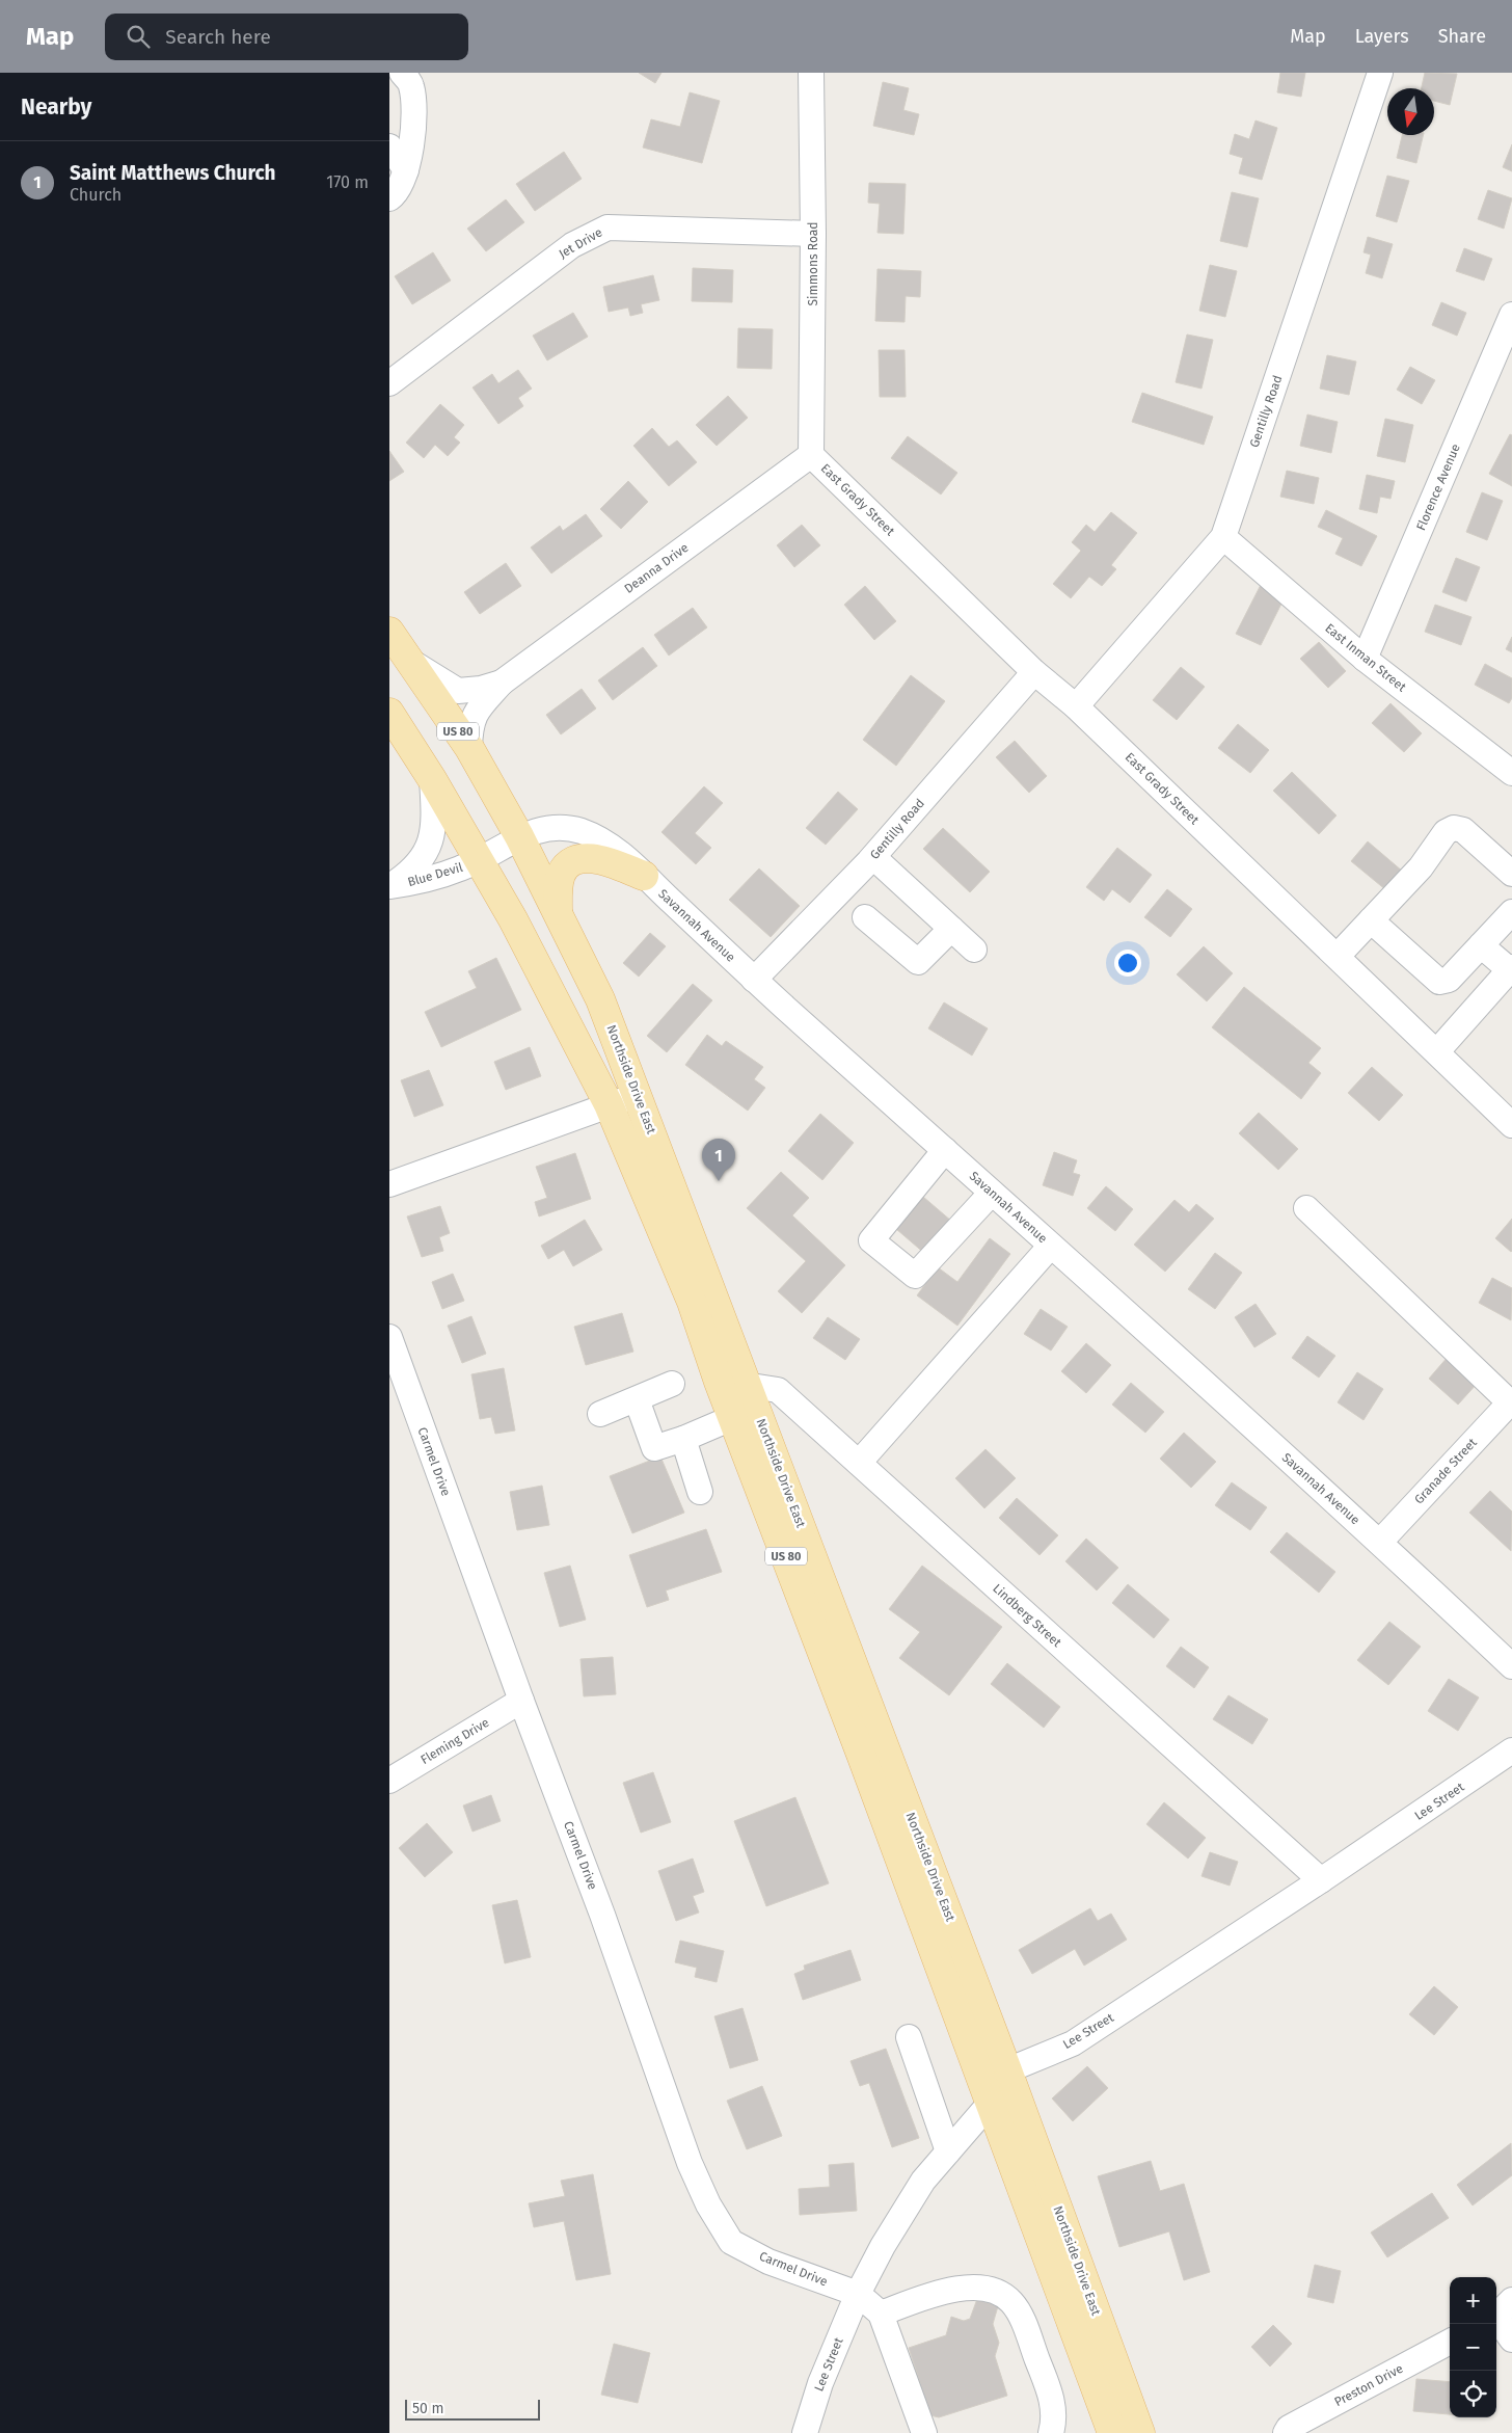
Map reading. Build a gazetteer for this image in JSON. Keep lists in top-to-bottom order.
{
  "streets": {
    "main road": ["US 80", "Northside Drive East"],
    "street": [
      "Jet Drive",
      "Simmons Road",
      "Gentilly Road",
      "Florence Avenue",
      "East Grady Street",
      "Deanna Drive",
      "East Inman Street",
      "Blue Devil",
      "Savannah Avenue",
      "Carmel Drive",
      "Granade Street",
      "Lindberg Street",
      "Fleming Drive",
      "Lee Street",
      "Preston Drive"
    ]
  },
  "crossings": [
    ["Jet Drive", "Simmons Road"],
    ["Simmons Road", "East Grady Street"],
    ["Simmons Road", "Deanna Drive"],
    ["Gentilly Road", "East Grady Street"],
    ["Gentilly Road", "East Inman Street"],
    ["Gentilly Road", "Savannah Avenue"],
    ["Florence Avenue", "East Inman Street"],
    ["East Grady Street", "Deanna Drive"],
    ["Deanna Drive", "Northside Drive East"],
    ["Blue Devil", "Savannah Avenue"],
    ["Blue Devil", "Northside Drive East"],
    ["Savannah Avenue", "Northside Drive East"],
    ["Savannah Avenue", "Granade Street"],
    ["Northside Drive East", "Lindberg Street"],
    ["Northside Drive East", "Lee Street"],
    ["Carmel Drive", "Fleming Drive"],
    ["Carmel Drive", "Lee Street"],
    ["Lindberg Street", "Lee Street"]
  ],
  "scale_bar": "50 m",
  "north": "bottom",
  "page": {
    "header": "Map",
    "search": "Search here",
    "nav": ["Map", "Layers", "Share"],
    "heading": "Nearby",
    "list": [
      {
        "mark": "1",
        "name": "Saint Matthews Church",
        "note": "Church",
        "value": "170 m"
      }
    ],
    "pins": "1",
    "map_buttons": ["+", "−"],
    "scale": "50 m"
  }
}
